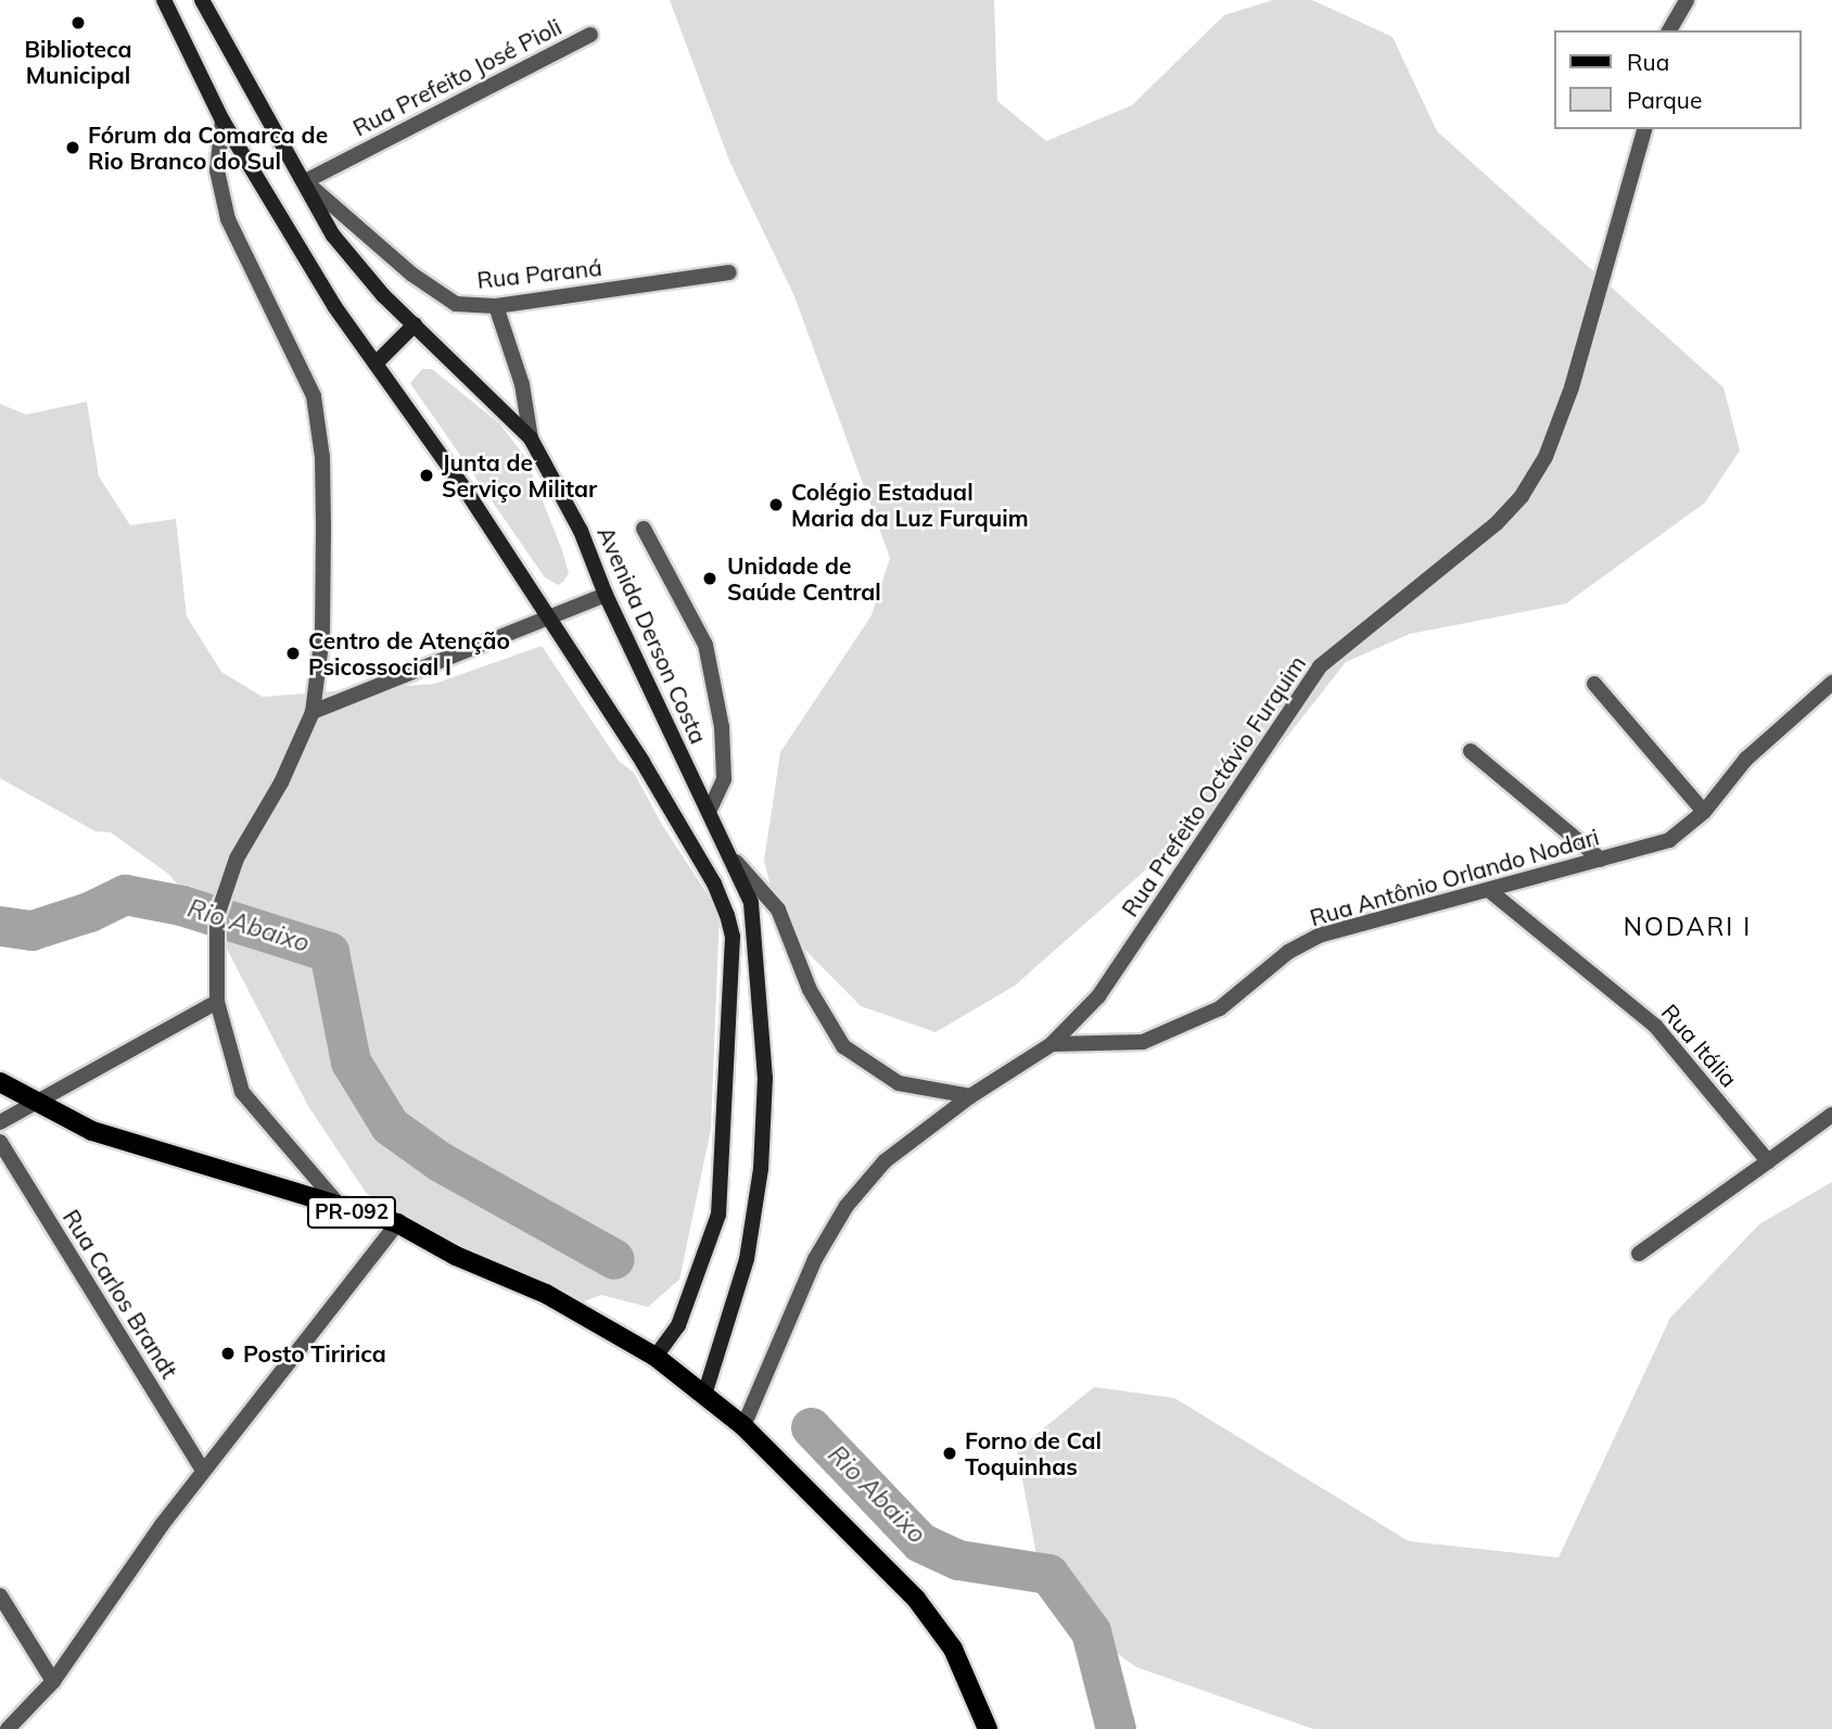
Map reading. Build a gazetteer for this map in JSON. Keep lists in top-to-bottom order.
{
  "streets": {
    "main road": ["Avenida Derson Costa", "PR-092"],
    "street": [
      "Rua Prefeito José Pioli",
      "Rua Paraná",
      "Rua Prefeito Octávio Furquim",
      "Rua Antônio Orlando Nodari",
      "Rua Itália",
      "Rua Carlos Brandt"
    ]
  },
  "crossings": [
    ["Rua Prefeito José Pioli", "Rua Paraná"],
    ["Rua Prefeito José Pioli", "Avenida Derson Costa"],
    ["Rua Paraná", "Avenida Derson Costa"],
    ["Avenida Derson Costa", "PR-092"],
    ["Rua Prefeito Octávio Furquim", "Rua Antônio Orlando Nodari"],
    ["Rua Prefeito Octávio Furquim", "PR-092"],
    ["Rua Antônio Orlando Nodari", "Rua Itália"]
  ],
  "districts": ["NODARI I"],
  "water": ["Rio Abaixo"],
  "places": [
    "Biblioteca Municipal",
    "Fórum da Comarca de Rio Branco do Sul",
    "Junta de Serviço Militar",
    "Colégio Estadual Maria da Luz Furquim",
    "Unidade de Saúde Central",
    "Centro de Atenção Psicossocial I",
    "Posto Tiririca",
    "Forno de Cal Toquinhas"
  ],
  "legend": ["Rua", "Parque"]
}
